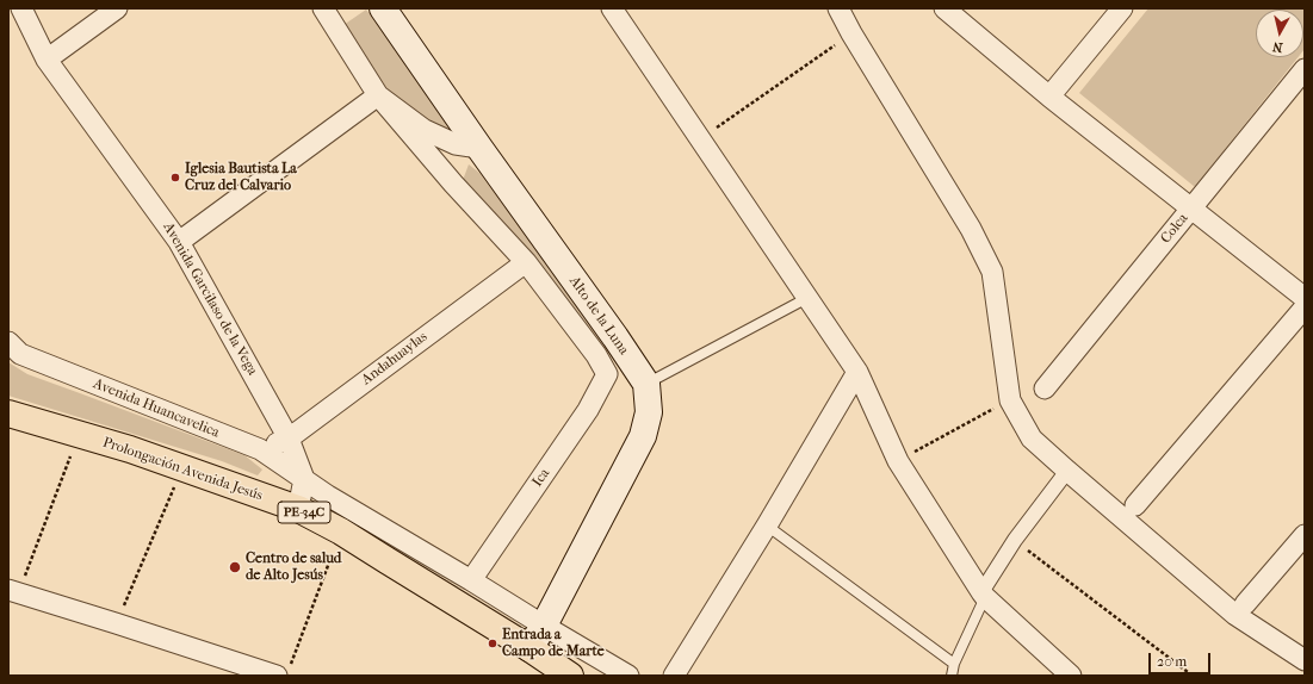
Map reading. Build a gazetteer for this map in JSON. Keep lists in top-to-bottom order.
{
  "streets": {
    "main road": ["Alto de la Luna", "Prolongación Avenida Jesús", "PE-34C"],
    "street": [
      "Colca",
      "Avenida Garcilaso de la Vega",
      "Andahuaylas",
      "Avenida Huancavelica",
      "Ica"
    ]
  },
  "crossings": [
    ["Avenida Garcilaso de la Vega", "Andahuaylas"],
    ["Avenida Garcilaso de la Vega", "Avenida Huancavelica"],
    ["Alto de la Luna", "Prolongación Avenida Jesús"],
    ["Andahuaylas", "Avenida Huancavelica"],
    ["Andahuaylas", "Ica"]
  ],
  "places": ["Iglesia Bautista La Cruz del Calvario", "Centro de salud de Alto Jesús", "Entrada a Campo de Marte"],
  "scale_bar": "20 m",
  "north": "bottom"
}
